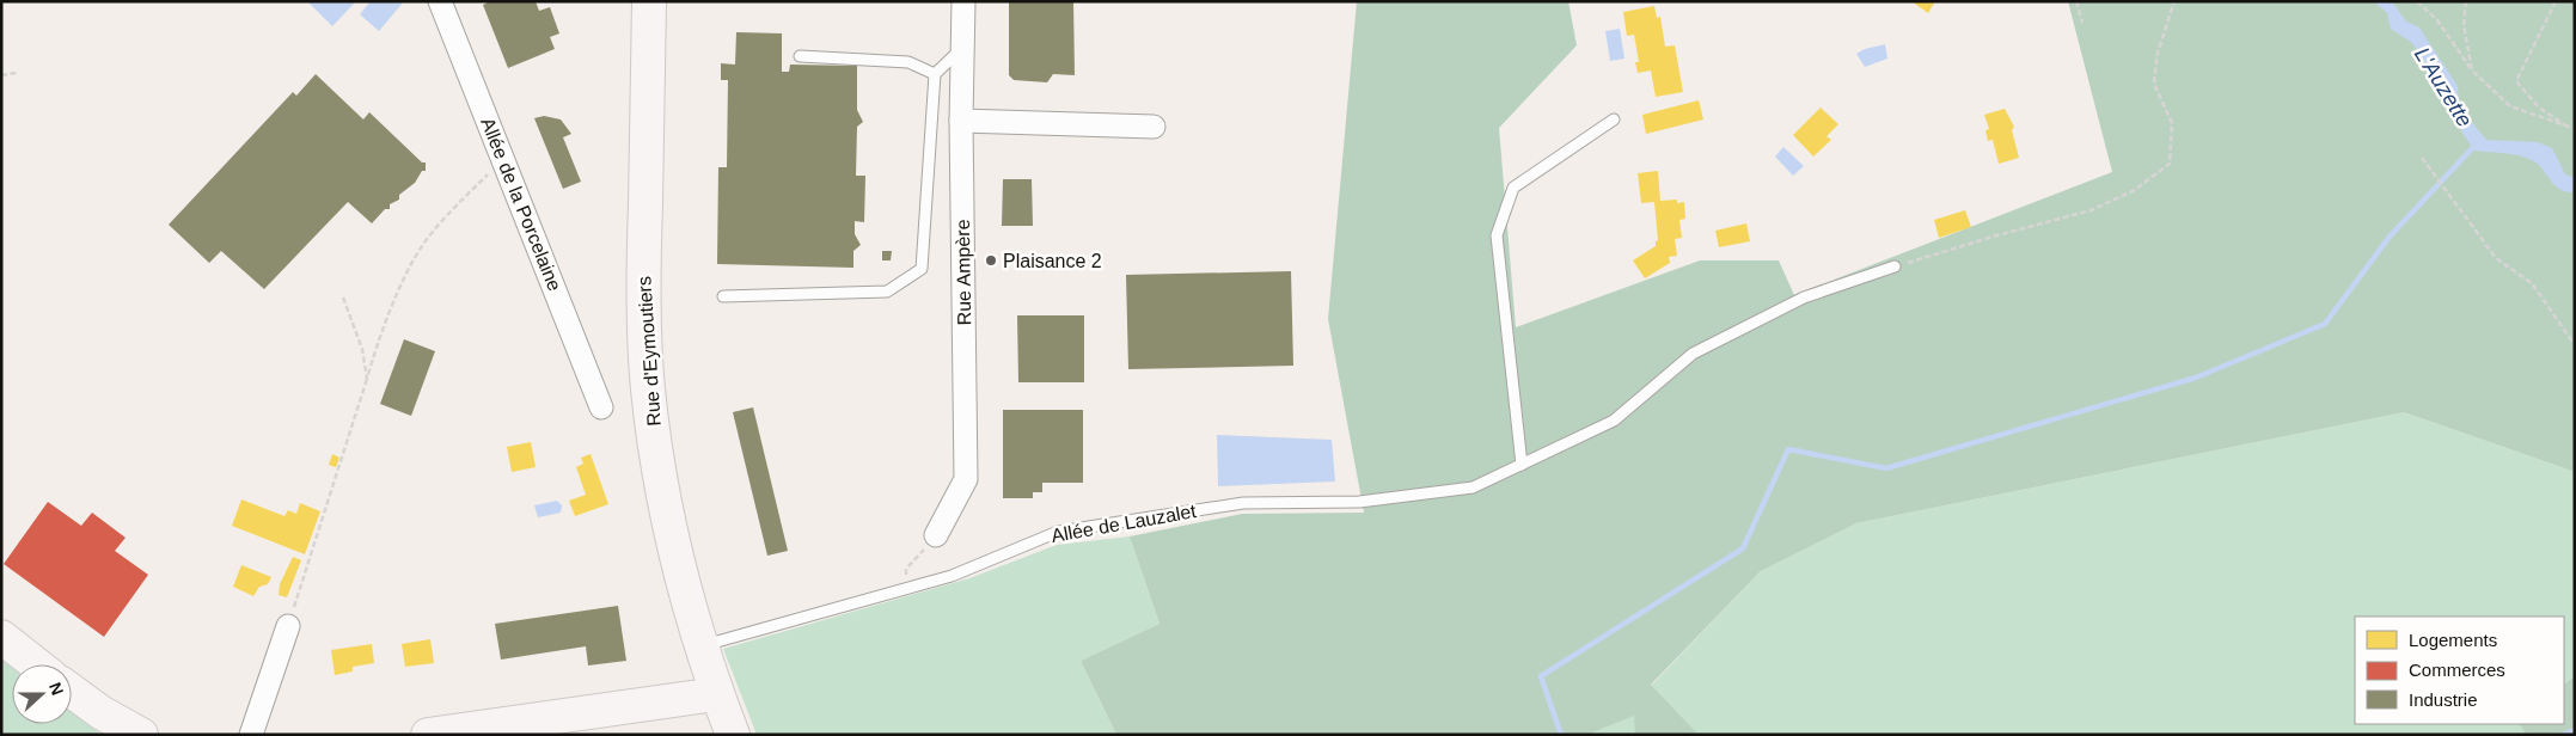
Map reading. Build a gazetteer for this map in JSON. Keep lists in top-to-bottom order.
{
  "streets": {
    "main road": ["Rue d'Eymoutiers"],
    "street": ["Allée de la Porcelaine", "Rue Ampère"],
    "lane": ["Allée de Lauzalet"]
  },
  "crossings": [
    ["Rue d'Eymoutiers", "Allée de Lauzalet"]
  ],
  "water": ["L'Auzette"],
  "places": ["Plaisance 2"],
  "legend": ["Logements", "Commerces", "Industrie"],
  "north": "right"
}
